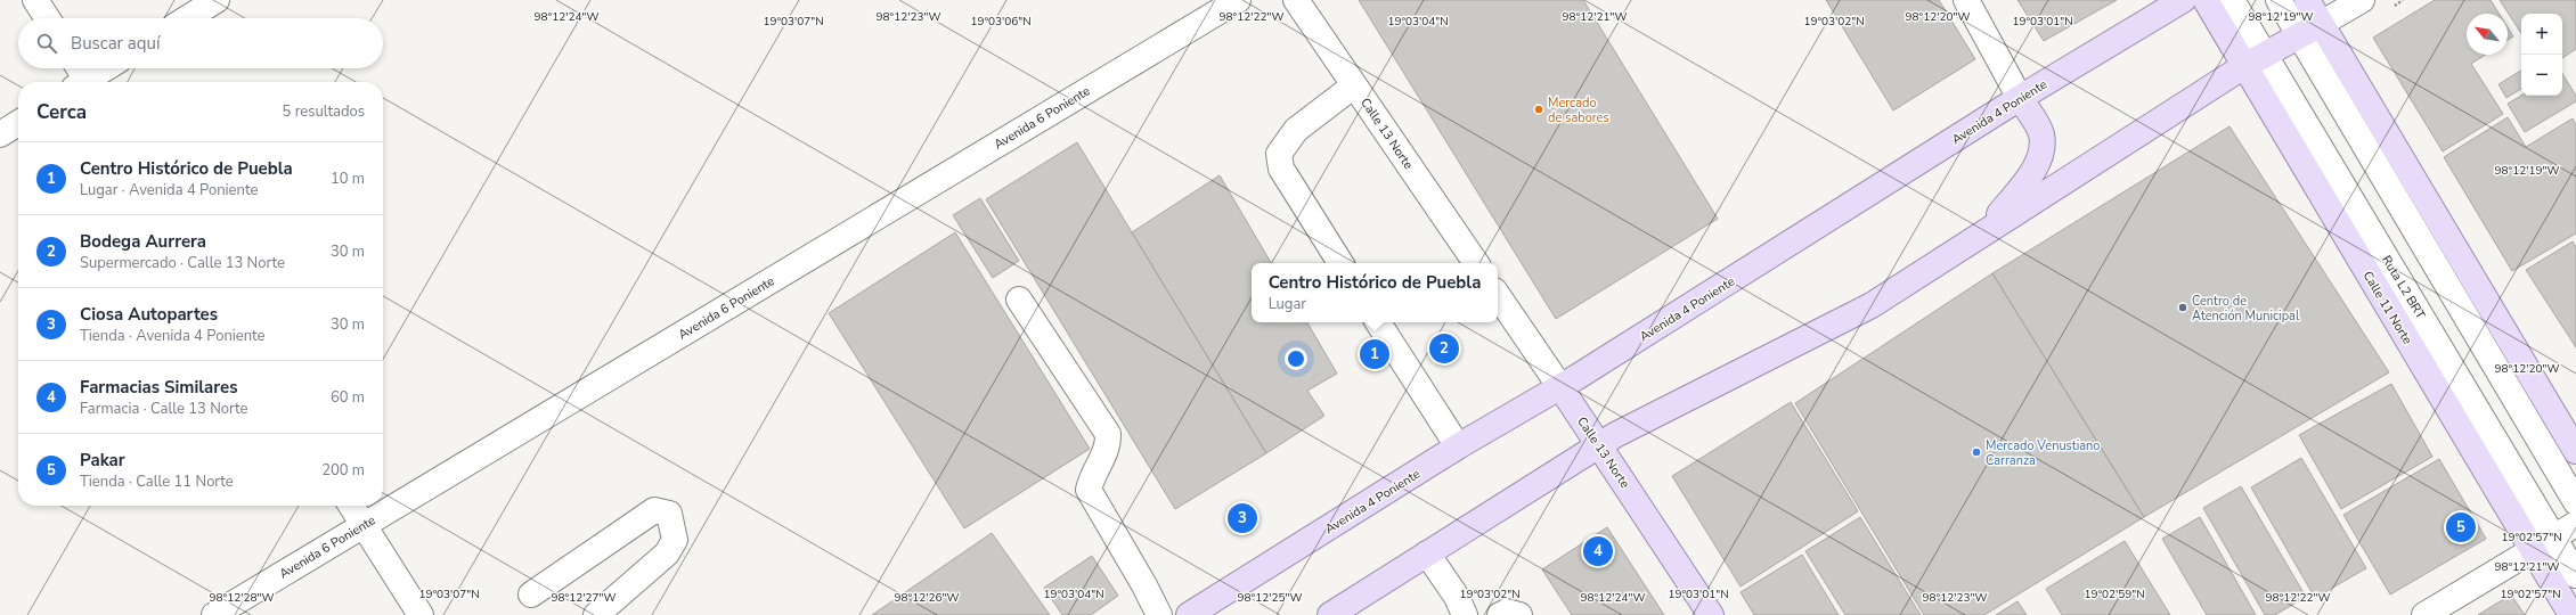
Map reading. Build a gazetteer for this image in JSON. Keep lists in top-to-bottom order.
{
  "streets": {
    "main road": ["Avenida 4 Poniente", "Calle 13 Norte", "Calle 11 Norte"],
    "street": ["Avenida 6 Poniente", "Ruta L2 BRT"]
  },
  "crossings": [
    ["Avenida 4 Poniente", "Calle 13 Norte"],
    ["Ruta L2 BRT", "Calle 11 Norte"]
  ],
  "places": ["Mercado de sabores", "Centro de Atención Municipal", "Mercado Venustiano Carranza"],
  "north": "top left",
  "page": {
    "map_buttons": ["+", "−"],
    "search": "Buscar aquí",
    "heading": ["Cerca", "5 resultados"],
    "list": [
      {
        "mark": "1",
        "name": "Centro Histórico de Puebla",
        "note": "Lugar · Avenida 4 Poniente",
        "value": "10 m"
      },
      {
        "mark": "2",
        "name": "Bodega Aurrera",
        "note": "Supermercado · Calle 13 Norte",
        "value": "30 m"
      },
      {
        "mark": "3",
        "name": "Ciosa Autopartes",
        "note": "Tienda · Avenida 4 Poniente",
        "value": "30 m"
      },
      {
        "mark": "4",
        "name": "Farmacias Similares",
        "note": "Farmacia · Calle 13 Norte",
        "value": "60 m"
      },
      {
        "mark": "5",
        "name": "Pakar",
        "note": "Tienda · Calle 11 Norte",
        "value": "200 m"
      }
    ],
    "popup": ["Centro Histórico de Puebla", "Lugar"],
    "pins": [
      "2",
      "1",
      "3",
      "5",
      "4"
    ]
  },
  "coordinates": [
    "98°12'20\"W",
    "98°12'19\"W",
    "98°12'24\"W",
    "98°12'23\"W",
    "98°12'22\"W",
    "98°12'21\"W",
    "19°03'07\"N",
    "19°03'06\"N",
    "19°03'04\"N",
    "19°03'02\"N",
    "19°03'01\"N",
    "19°02'57\"N",
    "19°02'59\"N",
    "98°12'28\"W",
    "98°12'27\"W",
    "98°12'26\"W",
    "98°12'25\"W"
  ]
}
